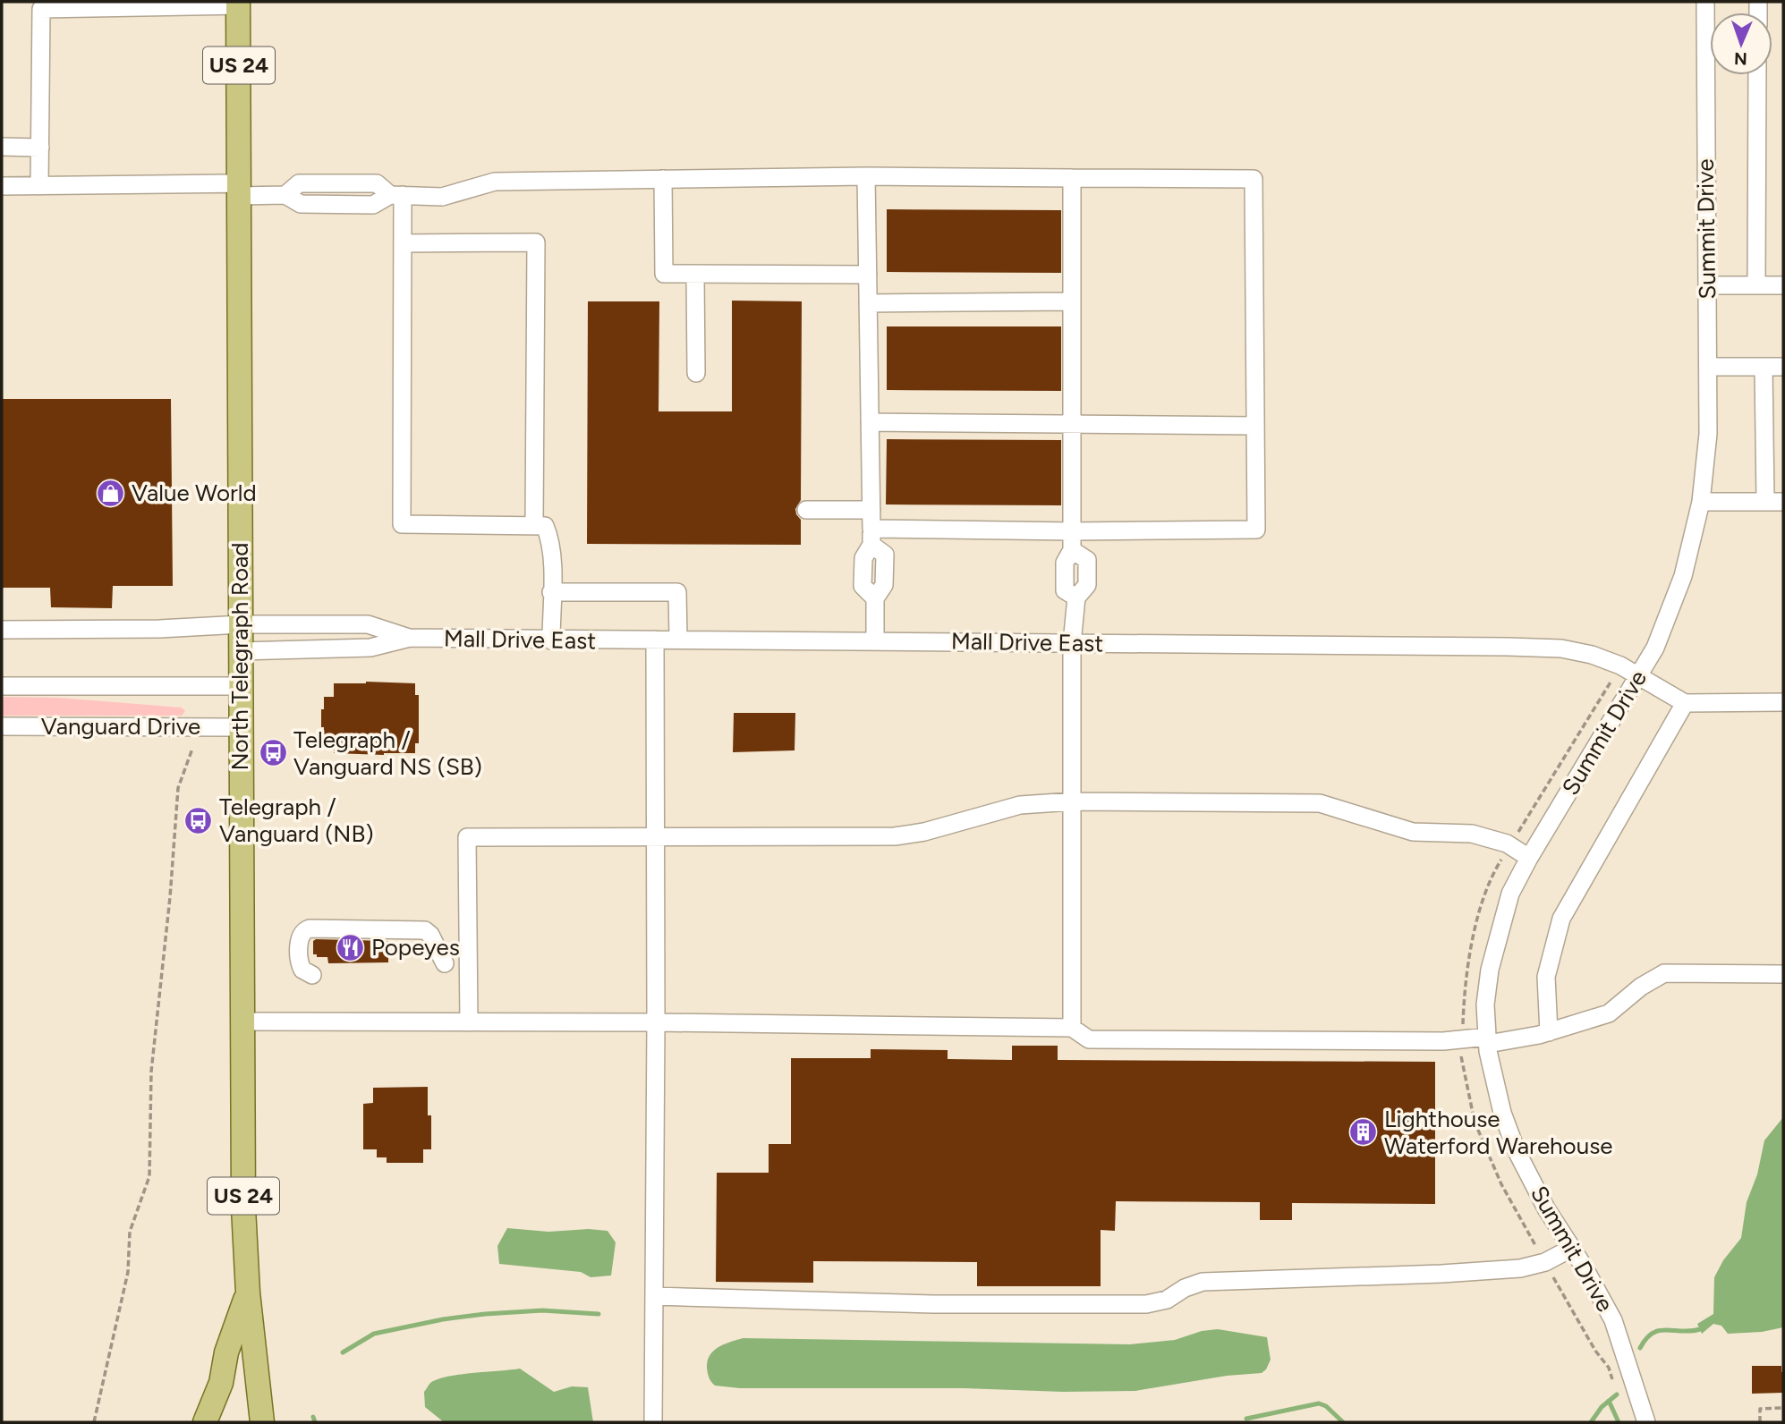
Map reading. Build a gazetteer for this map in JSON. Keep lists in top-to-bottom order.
{
  "streets": {
    "main road": ["US 24", "North Telegraph Road"],
    "street": ["Summit Drive", "Mall Drive East", "Vanguard Drive"]
  },
  "crossings": [
    ["Summit Drive", "Mall Drive East"],
    ["Mall Drive East", "North Telegraph Road"],
    ["North Telegraph Road", "Vanguard Drive"]
  ],
  "places": {
    "shop": ["Value World"],
    "bus stop": ["Telegraph / Vanguard NS (SB)", "Telegraph / Vanguard (NB)"],
    "restaurant": ["Popeyes"],
    "building": ["Lighthouse Waterford Warehouse"]
  },
  "north": "bottom"
}
